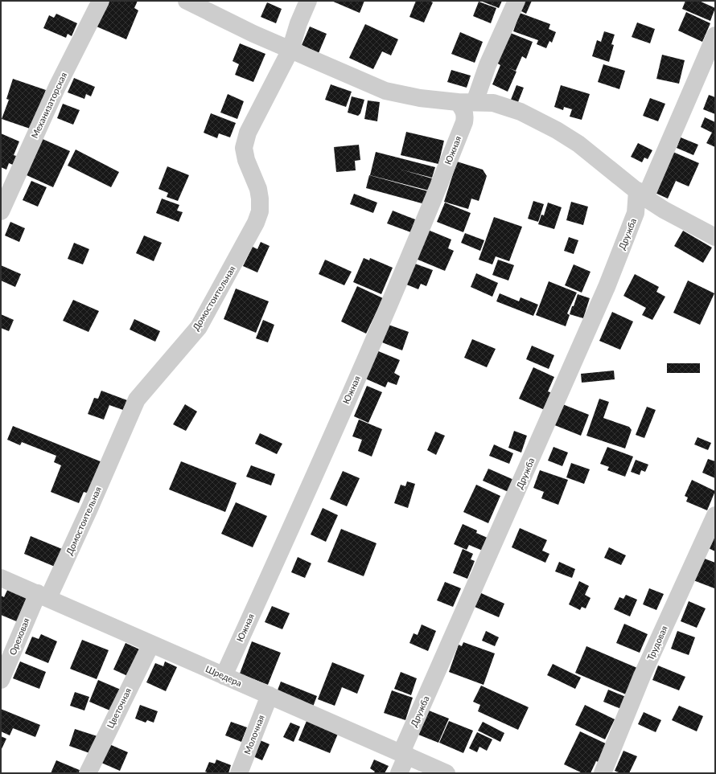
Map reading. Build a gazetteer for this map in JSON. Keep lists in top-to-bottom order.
{
  "streets": {
    "street": [
      "Механизаторская",
      "Южная",
      "Дружба",
      "Домостоительная",
      "Ореховая",
      "Трудовая",
      "Шредера",
      "Цветочная",
      "Молочная"
    ]
  },
  "crossings": [
    ["Южная", "Шредера"],
    ["Дружба", "Шредера"],
    ["Домостоительная", "Ореховая"],
    ["Домостоительная", "Шредера"],
    ["Ореховая", "Шредера"],
    ["Шредера", "Цветочная"],
    ["Шредера", "Молочная"]
  ]
}
